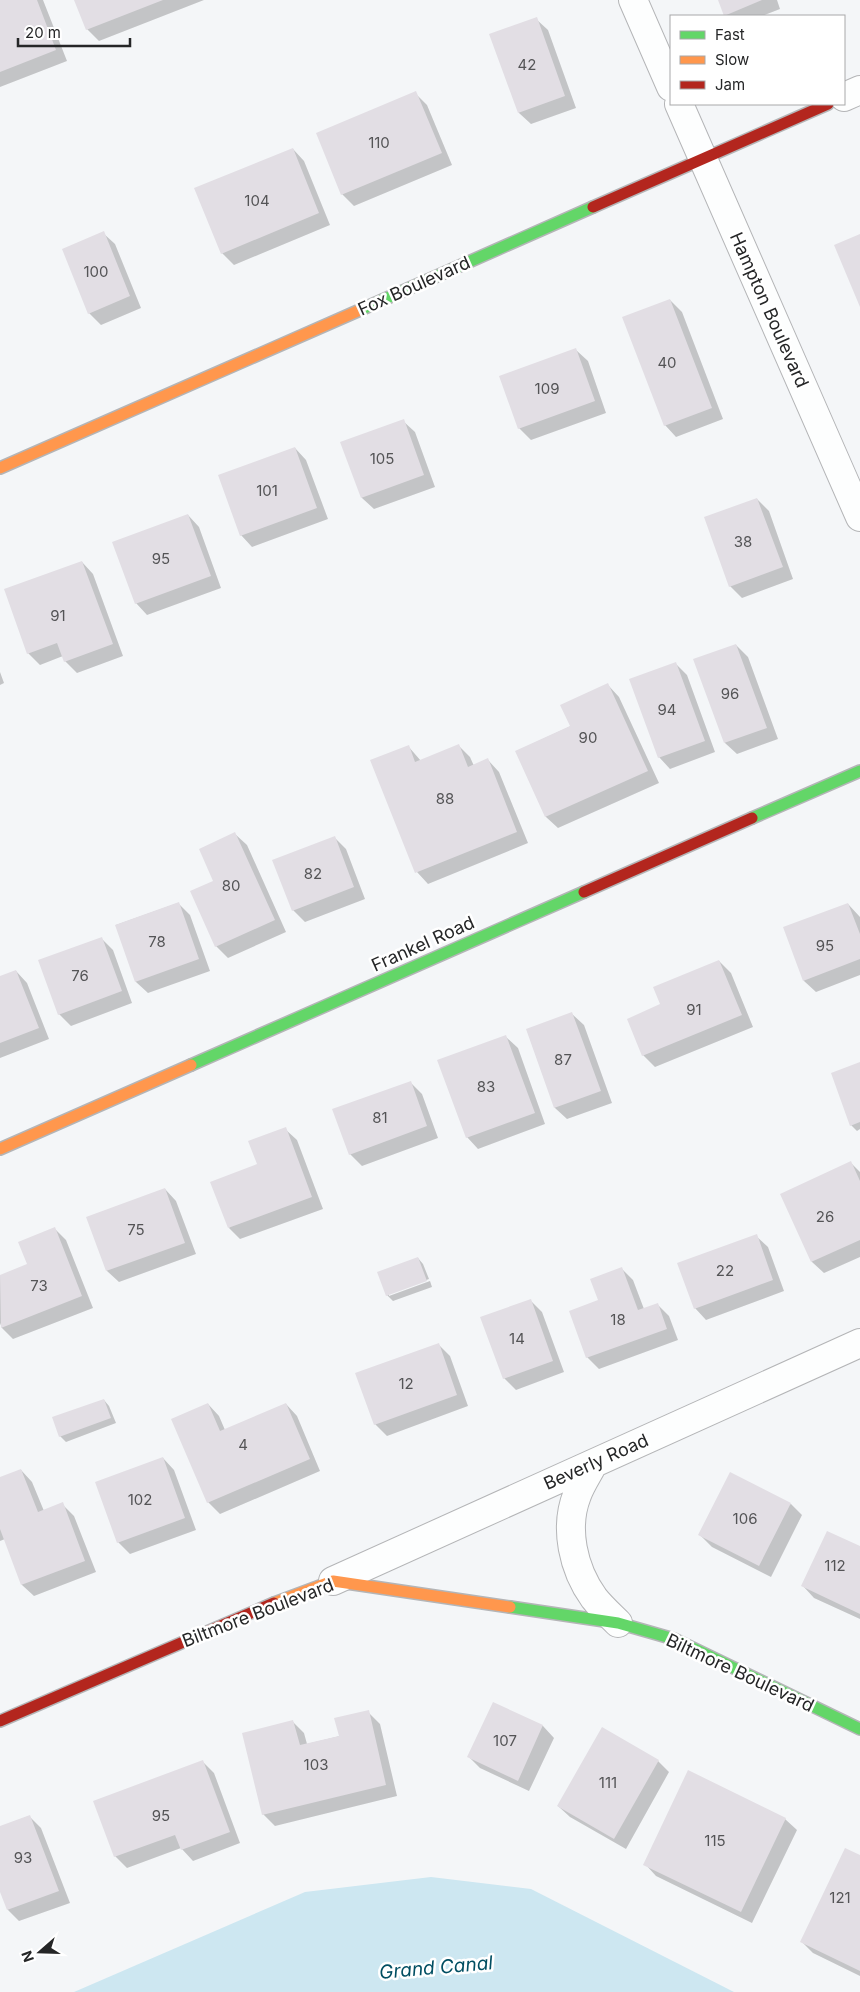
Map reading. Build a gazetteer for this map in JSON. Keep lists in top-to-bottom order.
{
  "streets": {
    "street": [
      "Fox Boulevard",
      "Hampton Boulevard",
      "Frankel Road",
      "Beverly Road",
      "Biltmore Boulevard"
    ]
  },
  "crossings": [
    ["Fox Boulevard", "Hampton Boulevard"],
    ["Beverly Road", "Biltmore Boulevard"]
  ],
  "water": ["Grand Canal"],
  "house_numbers": [
    "42",
    "110",
    "104",
    "100",
    "40",
    "109",
    "105",
    "101",
    "38",
    "95",
    "91",
    "96",
    "94",
    "90",
    "88",
    "82",
    "80",
    "78",
    "95",
    "76",
    "91",
    "87",
    "83",
    "81",
    "26",
    "75",
    "22",
    "73",
    "18",
    "14",
    "12",
    "4",
    "102",
    "106",
    "112",
    "107",
    "103",
    "111",
    "95",
    "115",
    "93",
    "121"
  ],
  "legend": ["Fast", "Slow", "Jam"],
  "scale_bar": "20 m",
  "north": "left"
}
